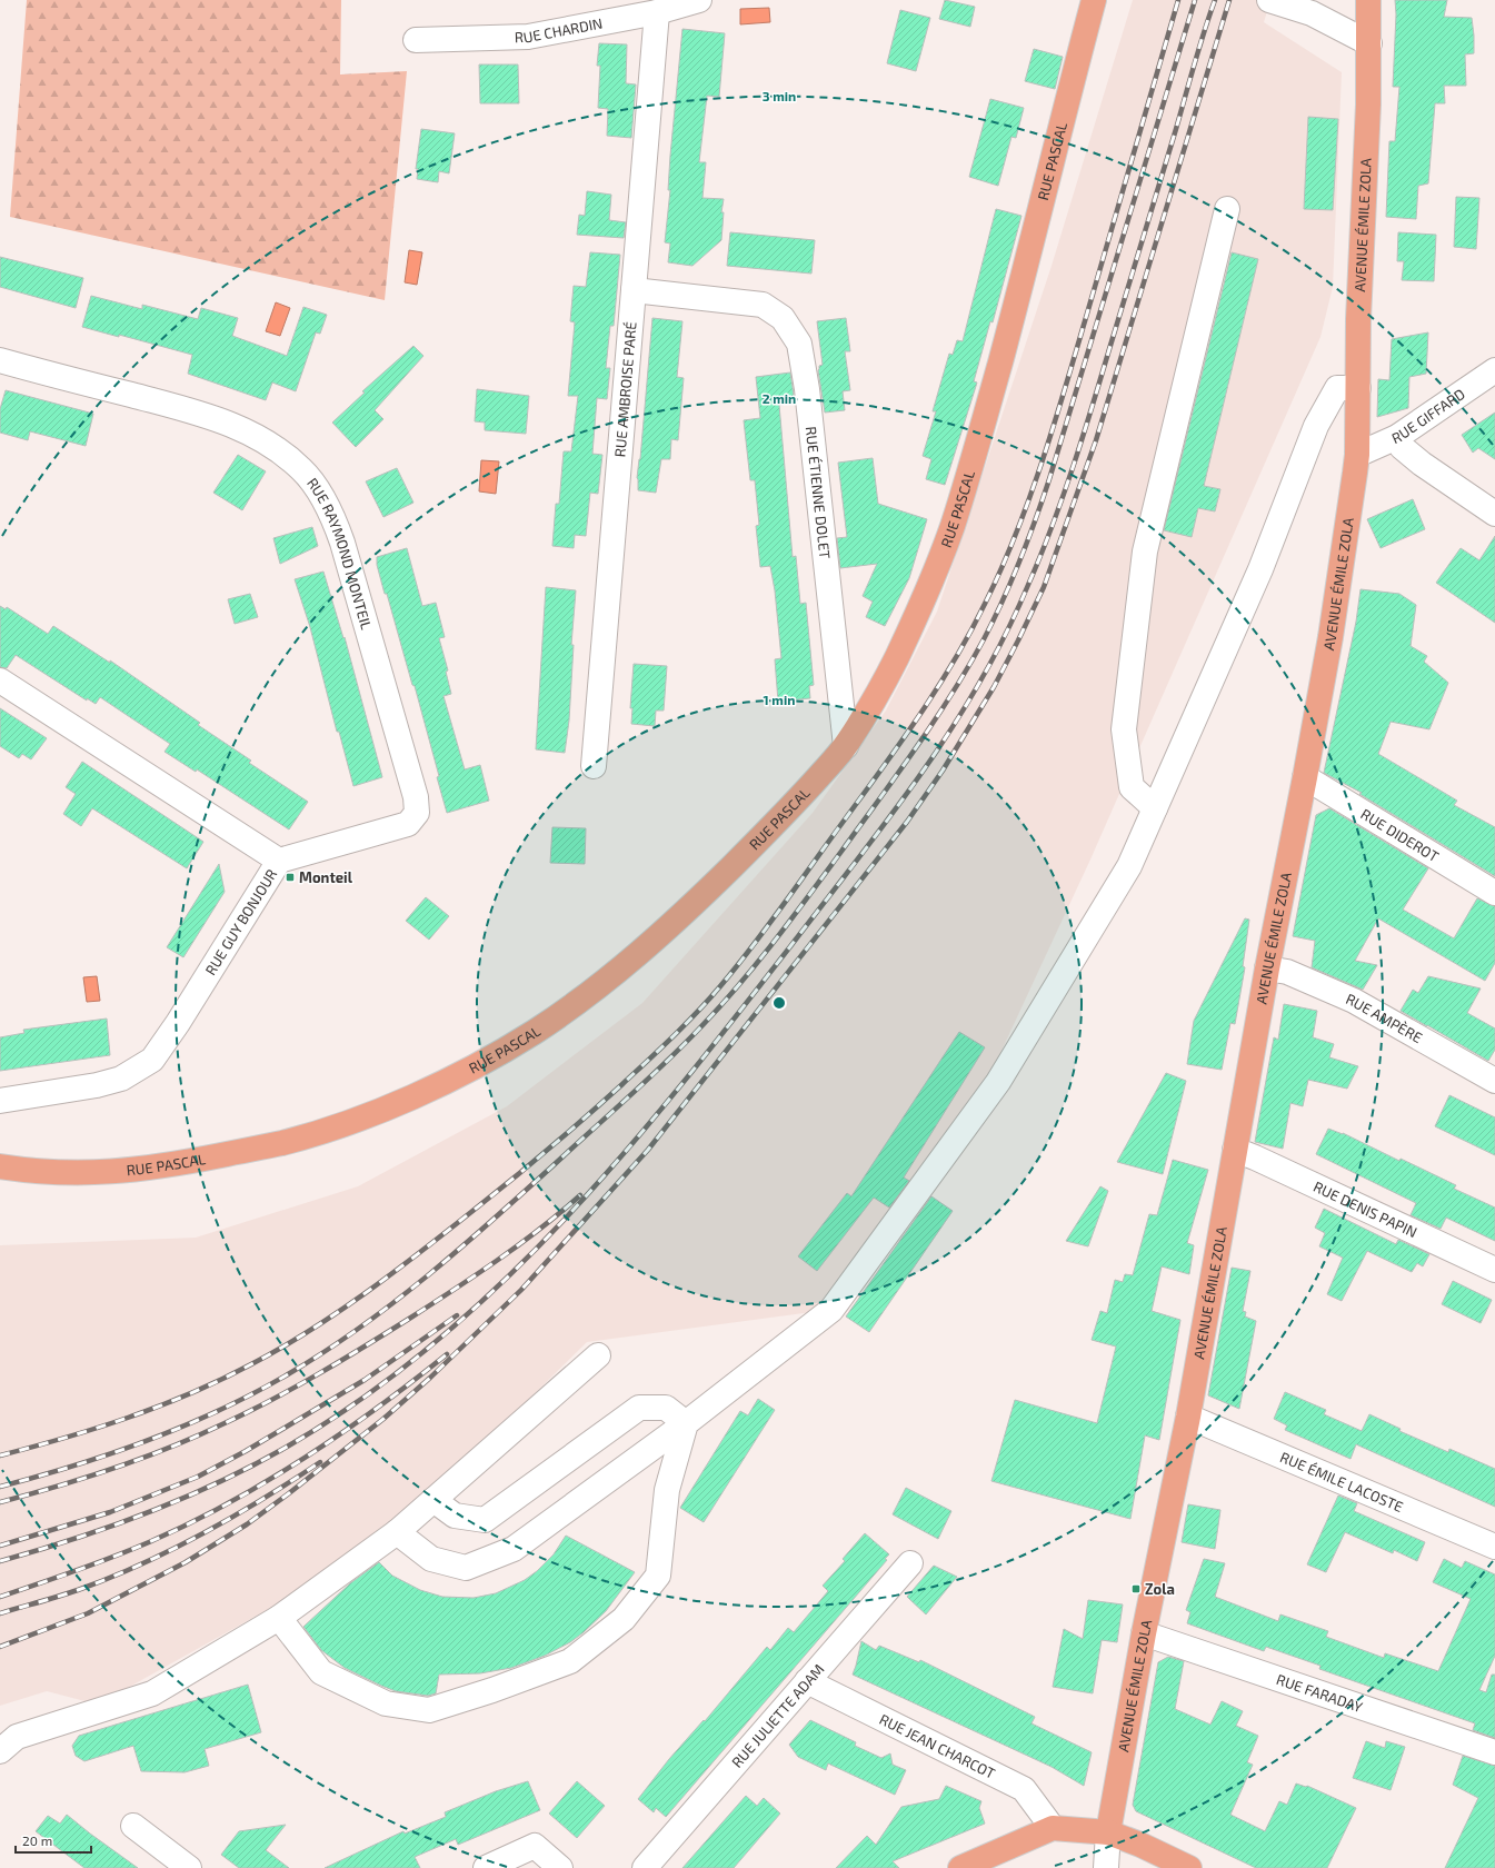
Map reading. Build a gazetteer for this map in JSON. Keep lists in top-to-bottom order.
{
  "streets": {
    "main road": ["RUE PASCAL", "AVENUE ÉMILE ZOLA"],
    "street": [
      "RUE CHARDIN",
      "RUE AMBROISE PARÉ",
      "RUE GIFFARD",
      "RUE ÉTIENNE DOLET",
      "RUE RAYMOND MONTEIL",
      "RUE DIDEROT",
      "RUE GUY BONJOUR",
      "RUE AMPÈRE",
      "RUE DENIS PAPIN",
      "RUE ÉMILE LACOSTE",
      "RUE FARADAY",
      "RUE JULIETTE ADAM",
      "RUE JEAN CHARCOT"
    ]
  },
  "crossings": [
    ["RUE CHARDIN", "RUE AMBROISE PARÉ"],
    ["RUE PASCAL", "RUE ÉTIENNE DOLET"],
    ["AVENUE ÉMILE ZOLA", "RUE GIFFARD"],
    ["AVENUE ÉMILE ZOLA", "RUE DIDEROT"],
    ["AVENUE ÉMILE ZOLA", "RUE AMPÈRE"],
    ["AVENUE ÉMILE ZOLA", "RUE DENIS PAPIN"],
    ["AVENUE ÉMILE ZOLA", "RUE ÉMILE LACOSTE"],
    ["AVENUE ÉMILE ZOLA", "RUE FARADAY"],
    ["RUE AMBROISE PARÉ", "RUE ÉTIENNE DOLET"],
    ["RUE RAYMOND MONTEIL", "RUE GUY BONJOUR"],
    ["RUE JULIETTE ADAM", "RUE JEAN CHARCOT"]
  ],
  "places": {
    "transit": ["Monteil", "Zola"]
  },
  "scale_bar": "20 m",
  "rings": ["3 min", "2 min", "1 min"]
}
